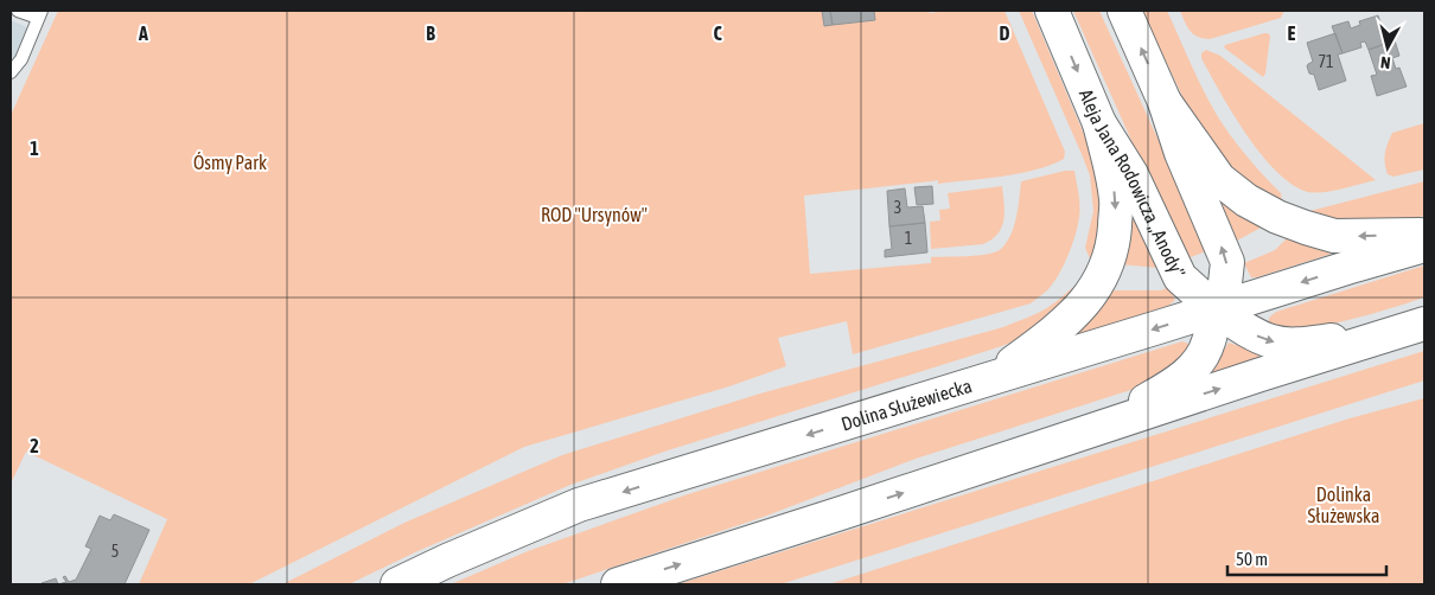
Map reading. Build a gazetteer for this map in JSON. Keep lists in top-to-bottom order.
{
  "streets": {
    "main road": ["Aleja Jana Rodowicza „Anody”", "Dolina Służewiecka"]
  },
  "crossings": [
    ["Aleja Jana Rodowicza „Anody”", "Dolina Służewiecka"]
  ],
  "parks": ["Ósmy Park", "ROD \"Ursynów\"", "Dolinka Służewska"],
  "house_numbers": [
    "71",
    "3",
    "1",
    "5"
  ],
  "scale_bar": "50 m",
  "north": "bottom",
  "grid": {
    "columns": [
      "A",
      "B",
      "C",
      "D",
      "E"
    ],
    "rows": ["1", "2"]
  }
}
